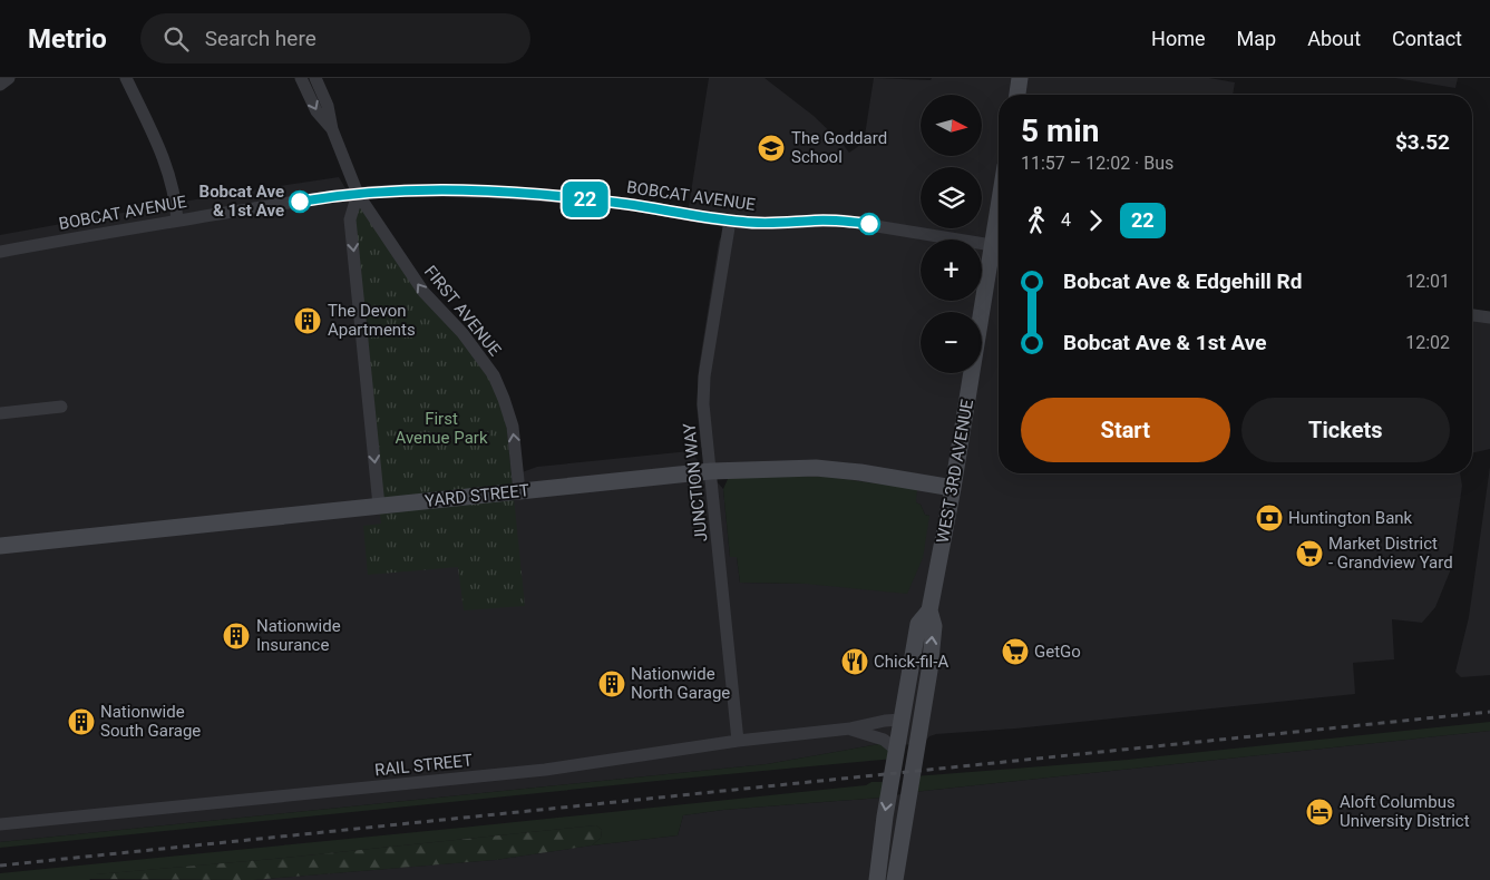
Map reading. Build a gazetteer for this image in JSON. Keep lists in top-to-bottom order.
{
  "streets": {
    "street": [
      "BOBCAT AVENUE",
      "FIRST AVENUE",
      "WEST 3RD AVENUE",
      "JUNCTION WAY",
      "YARD STREET",
      "RAIL STREET"
    ]
  },
  "crossings": [
    ["BOBCAT AVENUE", "FIRST AVENUE"],
    ["BOBCAT AVENUE", "JUNCTION WAY"],
    ["FIRST AVENUE", "YARD STREET"],
    ["WEST 3RD AVENUE", "YARD STREET"],
    ["WEST 3RD AVENUE", "RAIL STREET"],
    ["JUNCTION WAY", "YARD STREET"],
    ["JUNCTION WAY", "RAIL STREET"]
  ],
  "parks": ["First Avenue Park"],
  "places": {
    "school or university": ["The Goddard School"],
    "other": ["Bobcat Ave & 1st Ave"],
    "building": [
      "The Devon Apartments",
      "Nationwide Insurance",
      "Nationwide North Garage",
      "Nationwide South Garage"
    ],
    "bank": ["Huntington Bank"],
    "supermarket": ["Market District - Grandview Yard", "GetGo"],
    "restaurant": ["Chick-fil-A"],
    "hotel": ["Aloft Columbus University District"]
  },
  "lines": ["bus line 22"],
  "north": "right",
  "page": {
    "header": "Metrio",
    "search": "Search here",
    "nav": [
      "Home",
      "Map",
      "About",
      "Contact"
    ],
    "on_map": "22",
    "map_buttons": ["+", "−"],
    "heading": ["5 min", "11:57 – 12:02 · Bus", "$3.52"],
    "legs": ["4", "22"],
    "list": [
      {
        "name": "Bobcat Ave & Edgehill Rd",
        "value": "12:01"
      },
      {
        "name": "Bobcat Ave & 1st Ave",
        "value": "12:02"
      }
    ],
    "buttons": ["Start", "Tickets"]
  }
}
